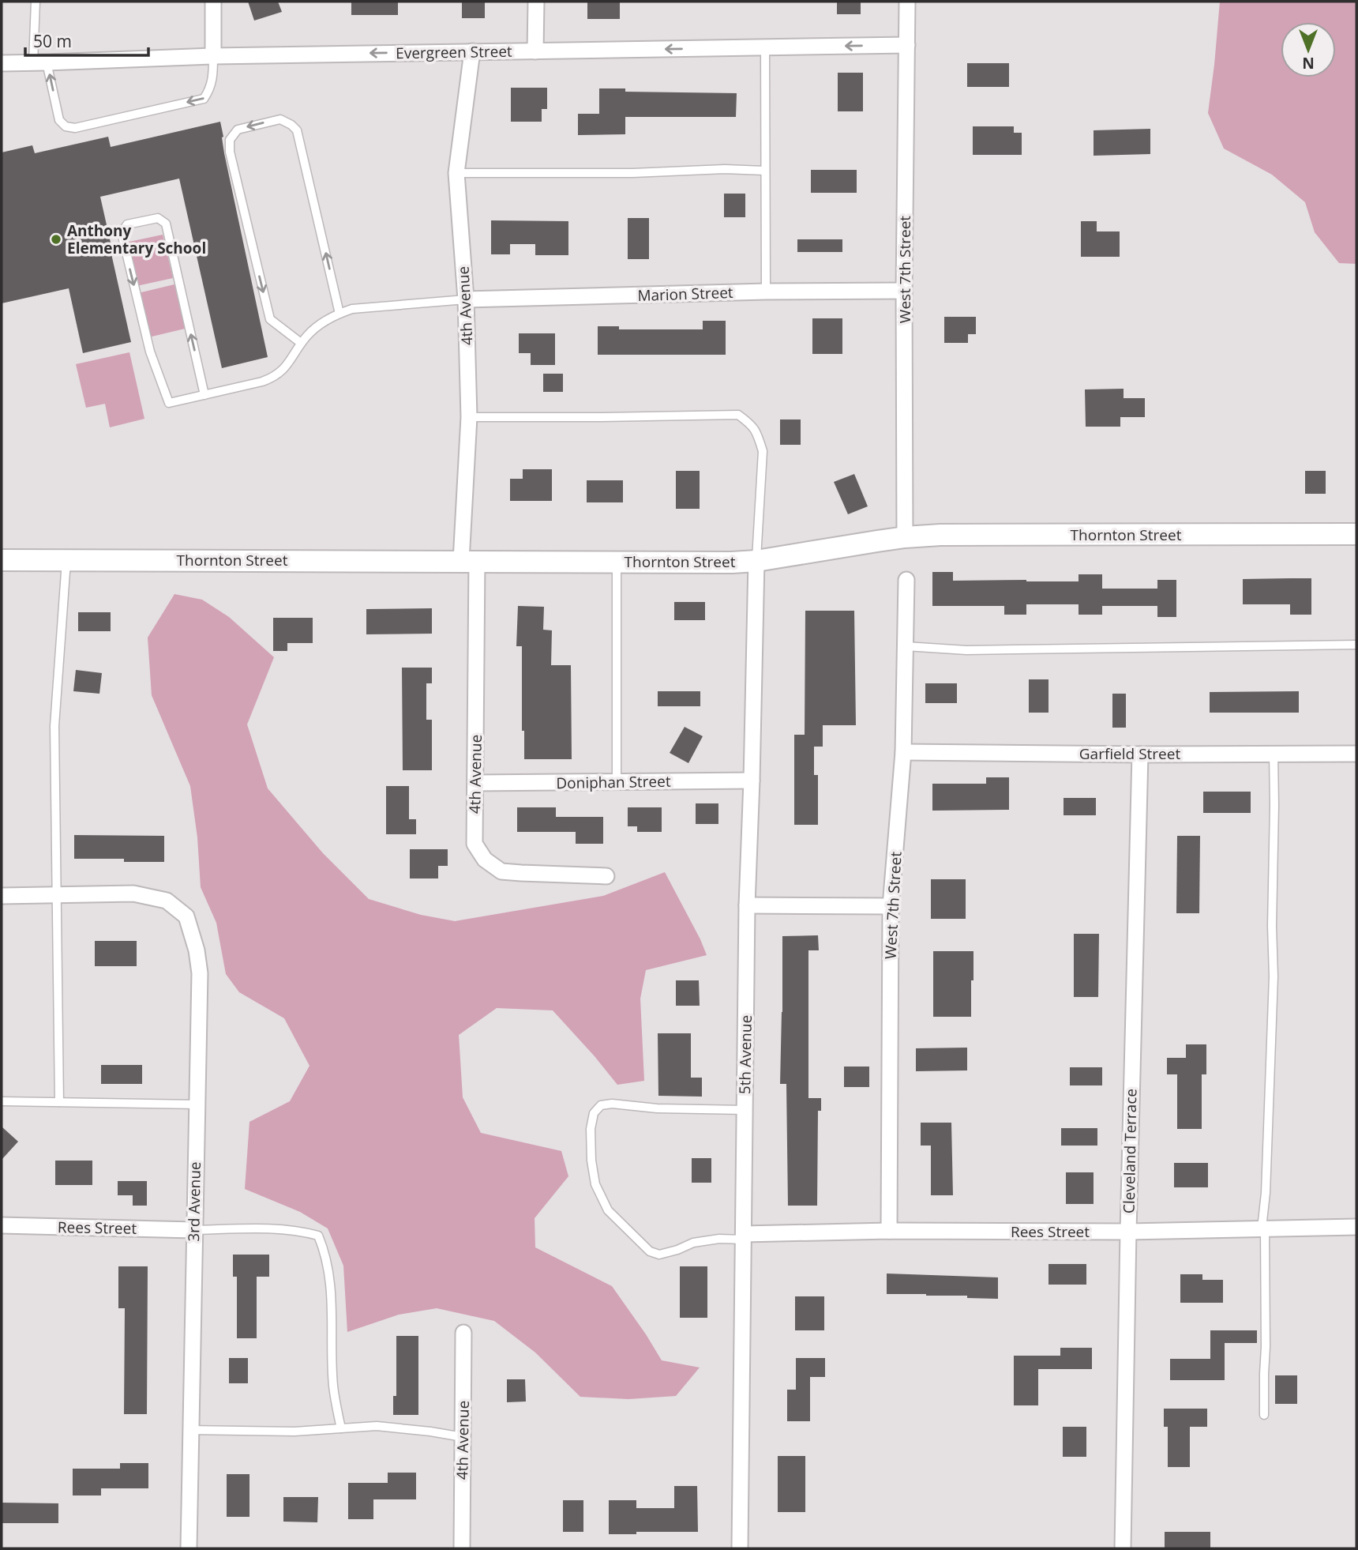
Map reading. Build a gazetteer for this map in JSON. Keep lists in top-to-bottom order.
{
  "streets": {
    "street": [
      "Evergreen Street",
      "West 7th Street",
      "Marion Street",
      "4th Avenue",
      "Thornton Street",
      "Garfield Street",
      "Doniphan Street",
      "5th Avenue",
      "Cleveland Terrace",
      "3rd Avenue",
      "Rees Street"
    ]
  },
  "crossings": [
    ["Evergreen Street", "West 7th Street"],
    ["Evergreen Street", "4th Avenue"],
    ["West 7th Street", "Marion Street"],
    ["West 7th Street", "Thornton Street"],
    ["West 7th Street", "Garfield Street"],
    ["West 7th Street", "Rees Street"],
    ["Marion Street", "4th Avenue"],
    ["4th Avenue", "Thornton Street"],
    ["4th Avenue", "Doniphan Street"],
    ["Thornton Street", "5th Avenue"],
    ["Garfield Street", "Cleveland Terrace"],
    ["Doniphan Street", "5th Avenue"],
    ["5th Avenue", "Rees Street"],
    ["Cleveland Terrace", "Rees Street"],
    ["3rd Avenue", "Rees Street"]
  ],
  "one_way": ["Evergreen Street"],
  "places": ["Anthony Elementary School"],
  "scale_bar": "50 m",
  "north": "bottom"
}
